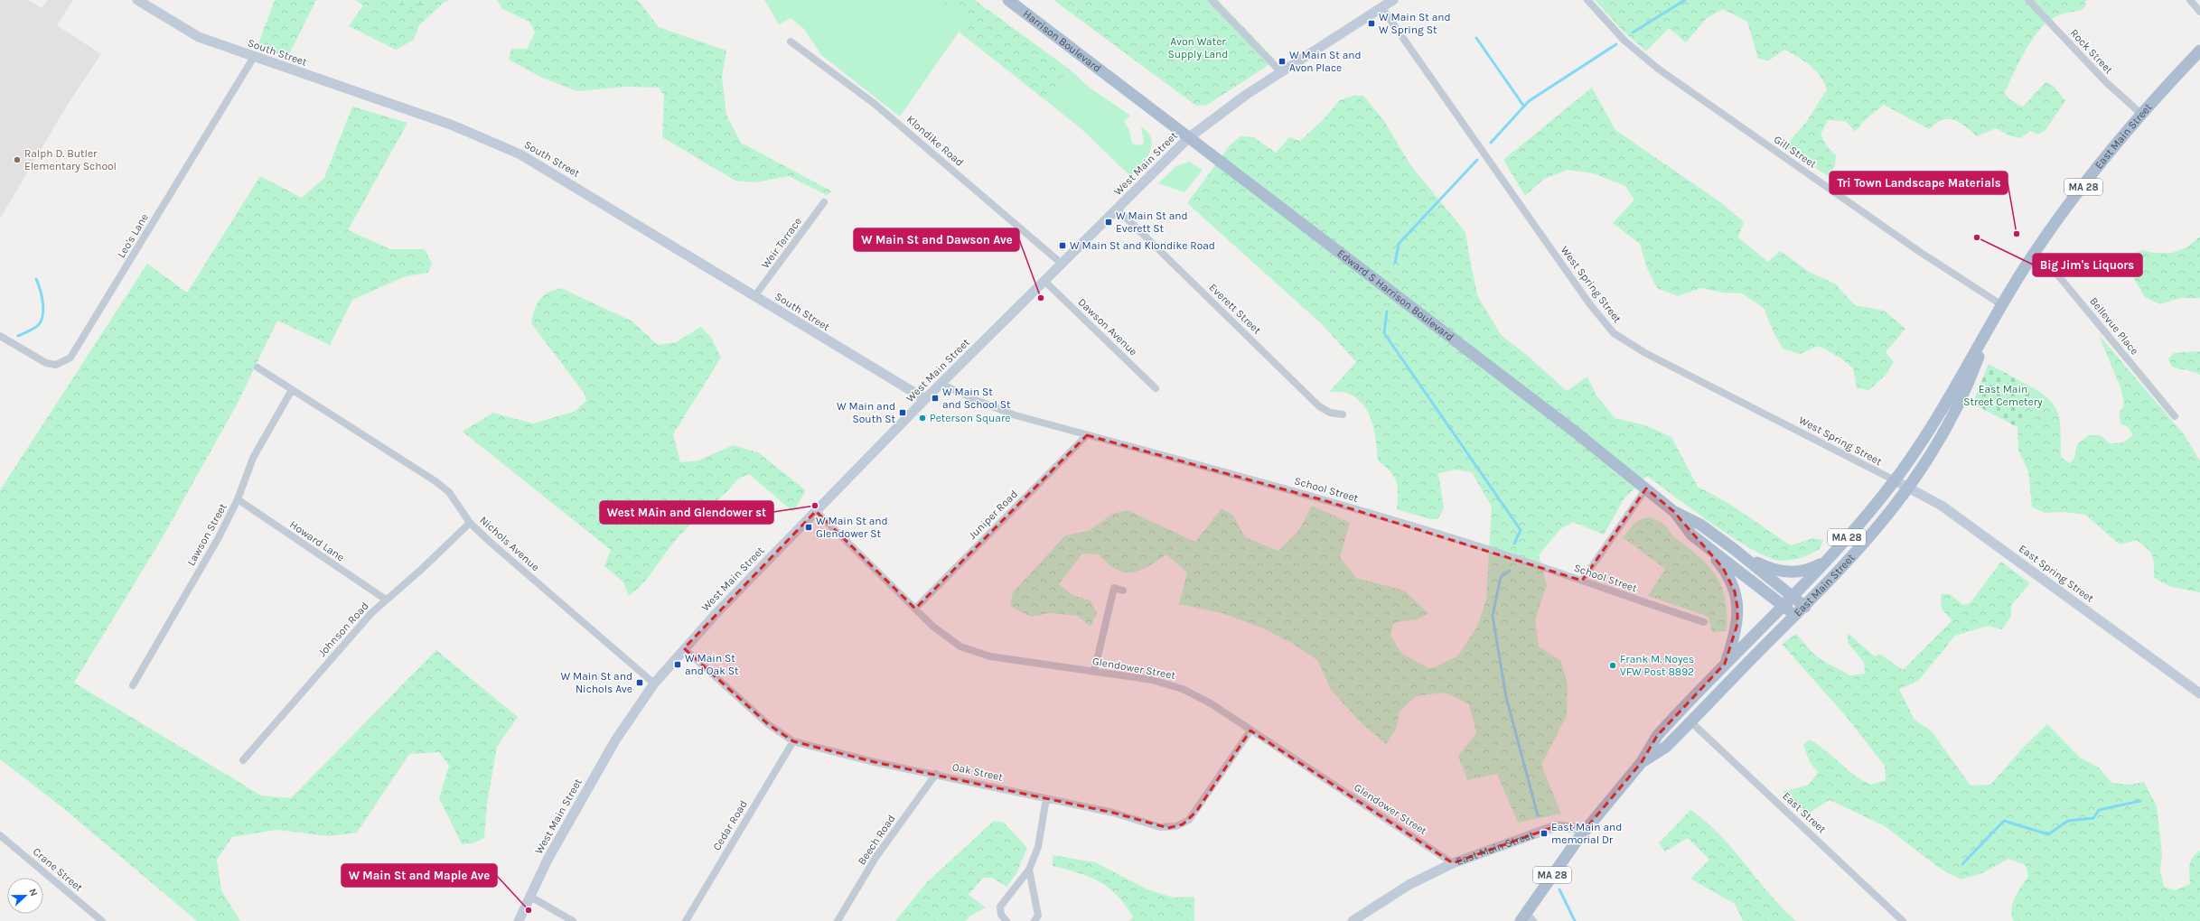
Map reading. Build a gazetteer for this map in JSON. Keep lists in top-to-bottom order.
{
  "streets": {
    "main road": [
      "Harrison Boulevard",
      "South Street",
      "East Main Street",
      "West Main Street",
      "MA 28",
      "Edward S Harrison Boulevard",
      "East Spring Street"
    ],
    "street": [
      "Rock Street",
      "Klondike Road",
      "Gill Street",
      "Leo's Lane",
      "Weir Terrace",
      "West Spring Street",
      "Everett Street",
      "Bellevue Place",
      "Dawson Avenue",
      "School Street",
      "Juniper Road",
      "Lawson Street",
      "Howard Lane",
      "Nichols Avenue",
      "Johnson Road",
      "Glendower Street",
      "Oak Street",
      "East Street",
      "Cedar Road",
      "Beech Road",
      "Crane Street"
    ]
  },
  "crossings": [
    ["Harrison Boulevard", "Edward S Harrison Boulevard"],
    ["Rock Street", "East Main Street"],
    ["South Street", "West Main Street"],
    ["South Street", "Leo's Lane"],
    ["South Street", "Weir Terrace"],
    ["East Main Street", "Gill Street"],
    ["East Main Street", "MA 28"],
    ["East Main Street", "West Spring Street"],
    ["East Main Street", "Edward S Harrison Boulevard"],
    ["East Main Street", "Bellevue Place"],
    ["East Main Street", "East Spring Street"],
    ["East Main Street", "Glendower Street"],
    ["East Main Street", "East Street"],
    ["Klondike Road", "West Main Street"],
    ["West Main Street", "West Spring Street"],
    ["West Main Street", "Edward S Harrison Boulevard"],
    ["West Main Street", "Everett Street"],
    ["West Main Street", "Dawson Avenue"],
    ["West Main Street", "School Street"],
    ["West Main Street", "Nichols Avenue"],
    ["West Main Street", "Glendower Street"],
    ["West Main Street", "Oak Street"],
    ["West Spring Street", "East Spring Street"],
    ["School Street", "Juniper Road"],
    ["Juniper Road", "Glendower Street"],
    ["Lawson Street", "Howard Lane"],
    ["Lawson Street", "Nichols Avenue"],
    ["Howard Lane", "Johnson Road"],
    ["Nichols Avenue", "Johnson Road"],
    ["Glendower Street", "Oak Street"],
    ["Oak Street", "Cedar Road"],
    ["Oak Street", "Beech Road"]
  ],
  "parks": ["Avon Water Supply Land", "East Main Street Cemetery"],
  "places": {
    "transit": [
      "W Main St and W Spring St",
      "W Main St and Avon Place",
      "W Main St and Everett St",
      "W Main St and Klondike Road",
      "W Main St and School St",
      "W Main and South St",
      "W Main St and Glendower St",
      "W Main St and Oak St",
      "W Main St and Nichols Ave",
      "East Main and memorial Dr"
    ],
    "other": [
      "Ralph D. Butler Elementary School",
      "Tri Town Landscape Materials",
      "Big Jim's Liquors",
      "W Main St and Dawson Ave",
      "Peterson Square",
      "West MAin and Glendower st",
      "Frank M. Noyes VFW Post 8892",
      "W Main St and Maple Ave"
    ]
  },
  "north": "right"
}
